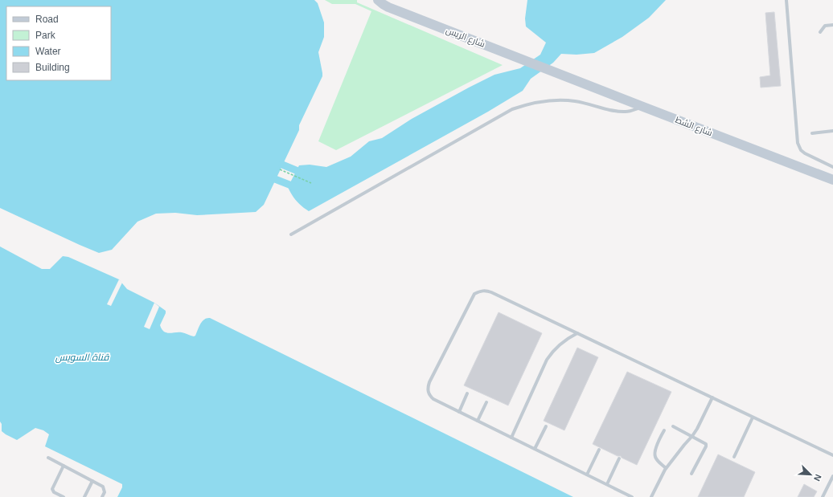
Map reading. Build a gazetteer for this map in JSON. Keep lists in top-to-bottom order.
{
  "streets": {
    "street": ["شارع الريس", "شارع الشط"]
  },
  "crossings": [
    ["شارع الريس", "شارع الشط"]
  ],
  "water": ["قناة السويس"],
  "legend": [
    "Road",
    "Park",
    "Water",
    "Building"
  ],
  "north": "bottom right"
}
